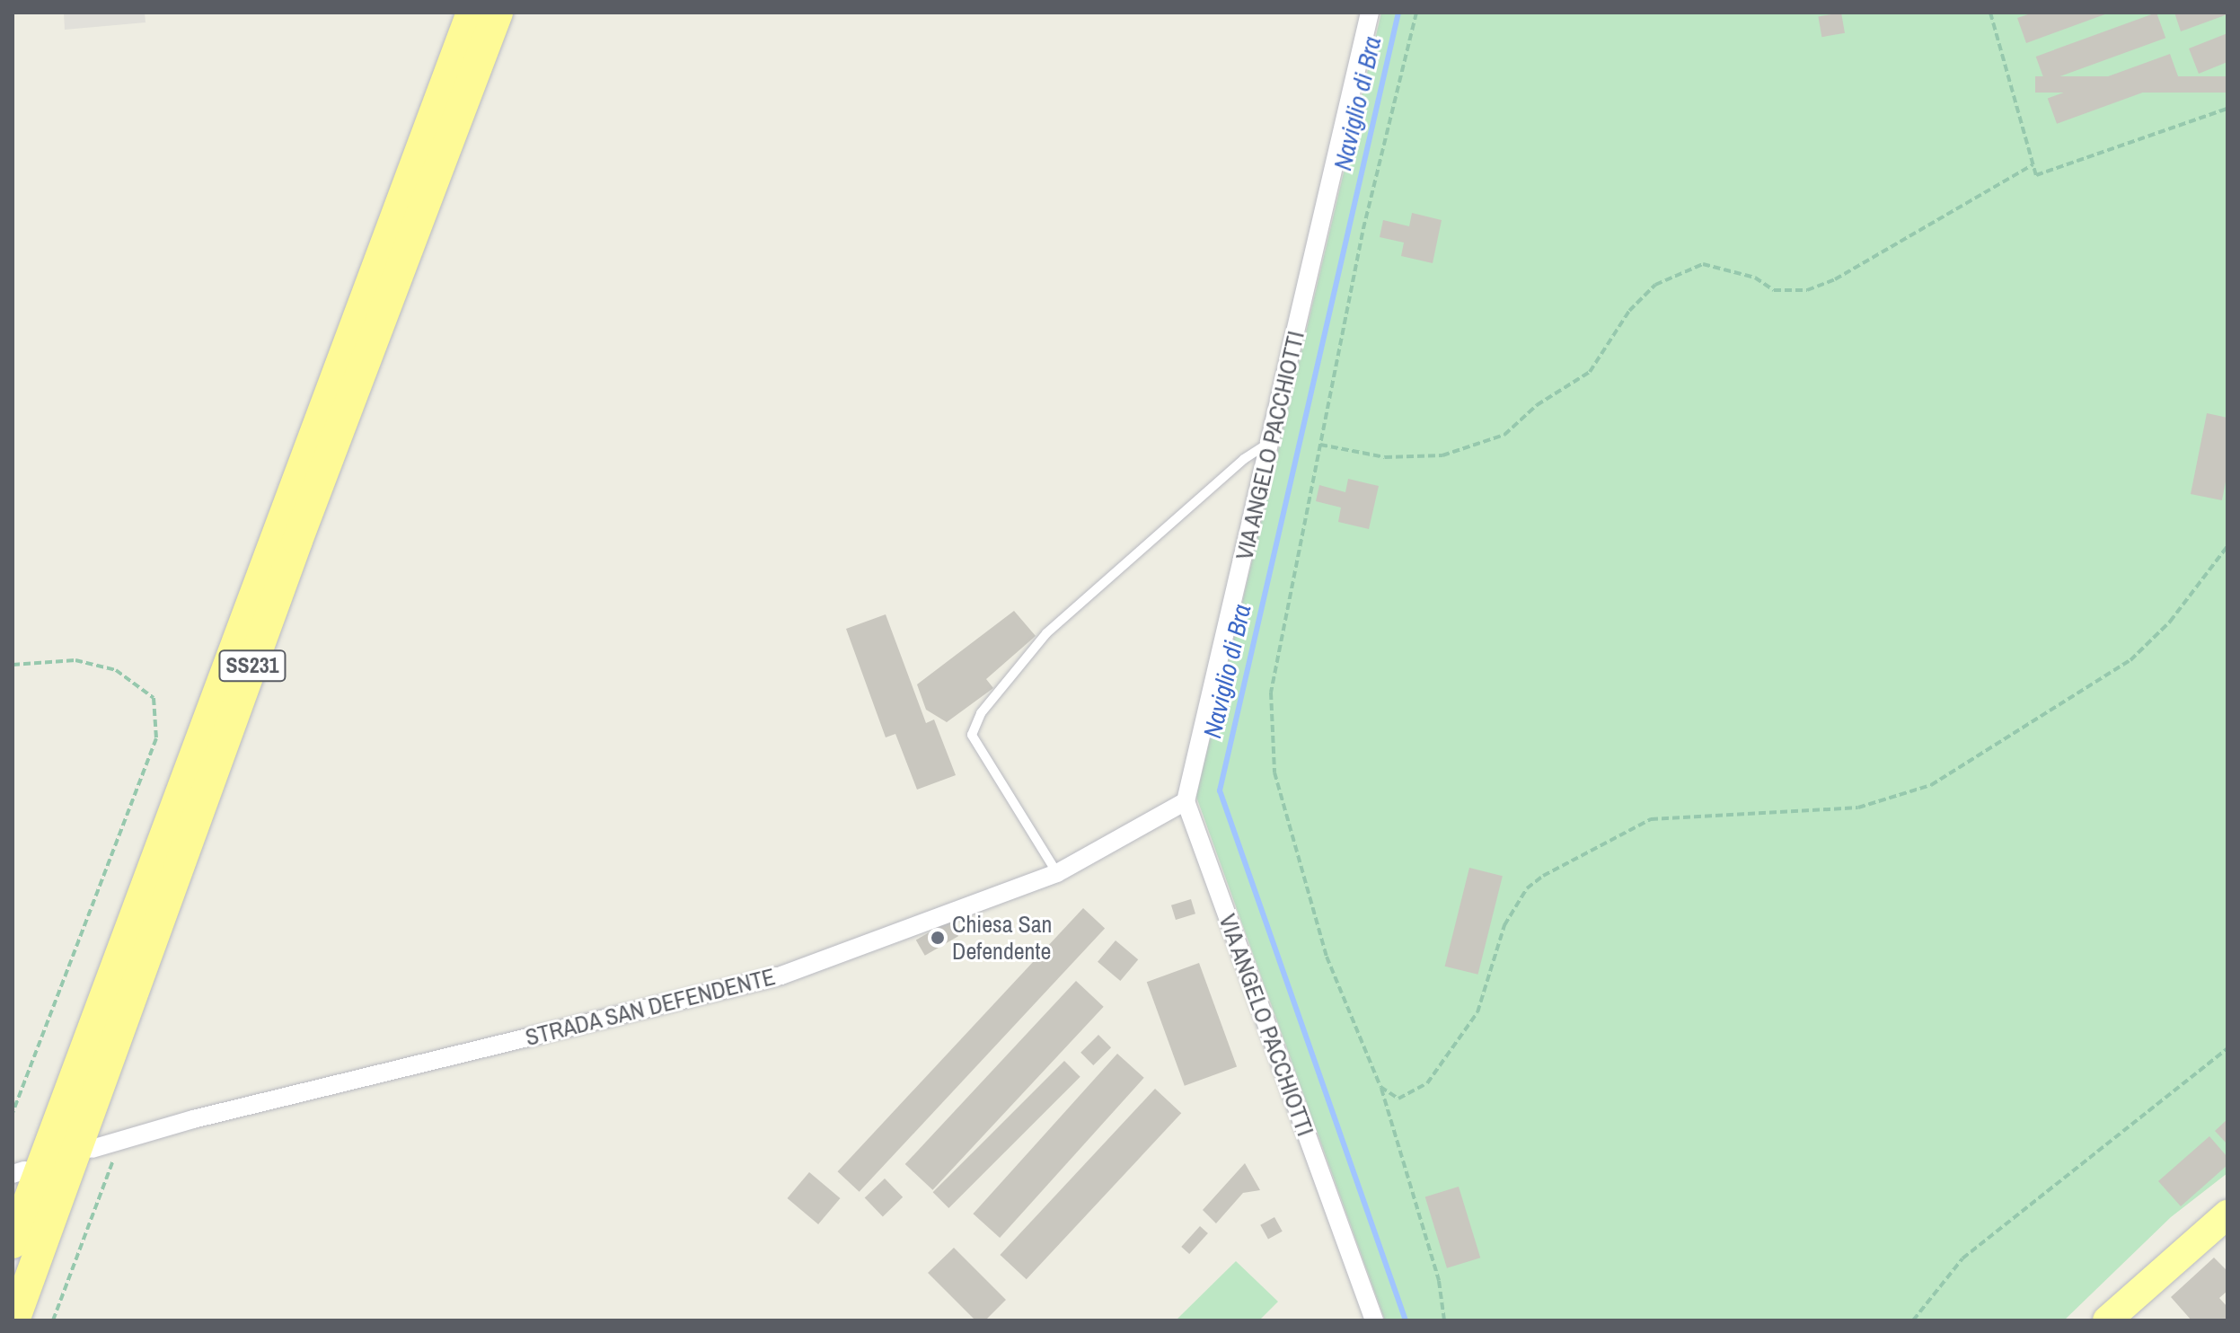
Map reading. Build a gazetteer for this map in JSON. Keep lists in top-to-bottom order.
{
  "streets": {
    "highway": ["SS231"],
    "street": ["VIA ANGELO PACCHIOTTI", "STRADA SAN DEFENDENTE"]
  },
  "crossings": [
    ["VIA ANGELO PACCHIOTTI", "STRADA SAN DEFENDENTE"]
  ],
  "water": ["Naviglio di Bra"],
  "places": ["Chiesa San Defendente"]
}
